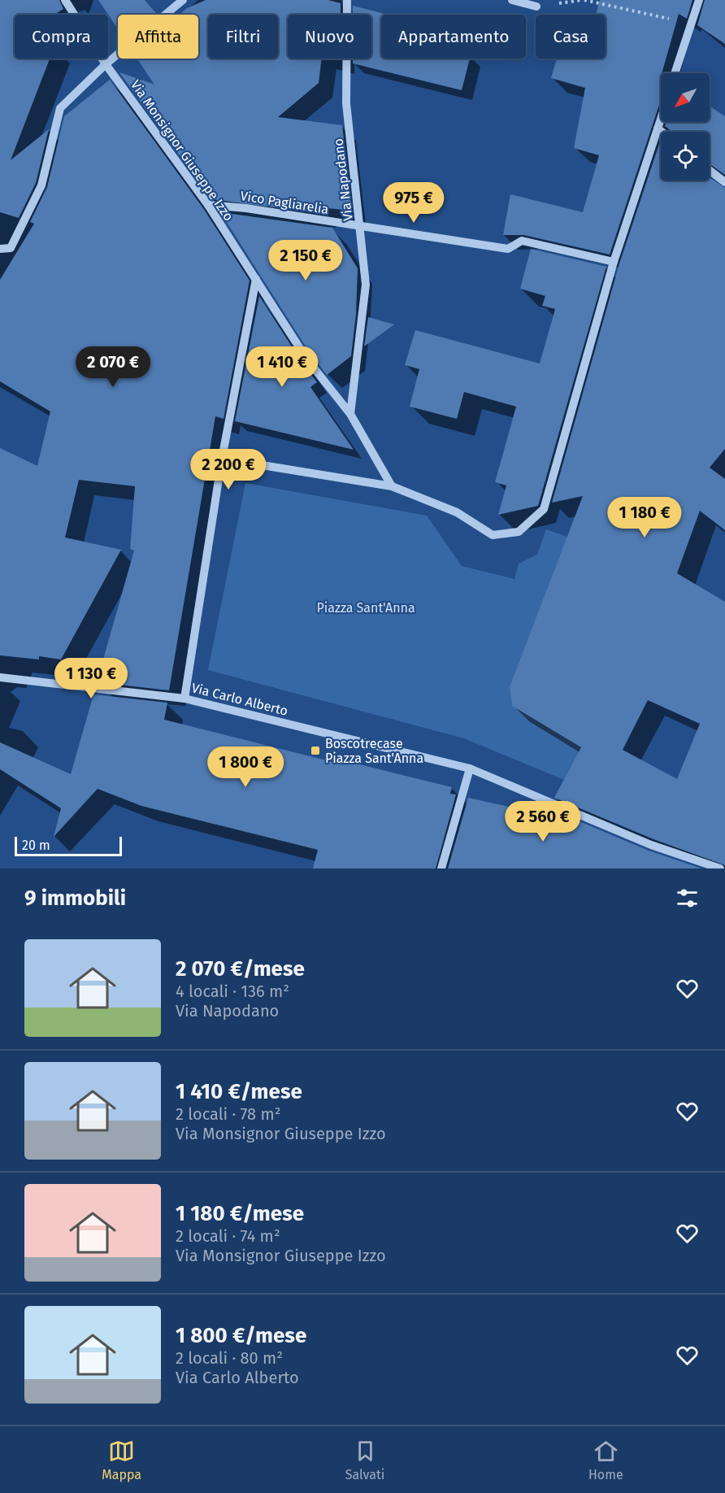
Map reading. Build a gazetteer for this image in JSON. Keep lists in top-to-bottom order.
{
  "streets": {
    "street": [
      "Via Monsignor Giuseppe Izzo",
      "Via Napodano",
      "Vico Pagliarelia",
      "Via Carlo Alberto"
    ]
  },
  "crossings": [
    ["Via Monsignor Giuseppe Izzo", "Via Napodano"],
    ["Via Monsignor Giuseppe Izzo", "Vico Pagliarelia"],
    ["Via Napodano", "Vico Pagliarelia"]
  ],
  "parks": ["Piazza Sant'Anna"],
  "places": {
    "transit": ["Boscotrecase Piazza Sant'Anna"]
  },
  "scale_bar": "20 m",
  "north": "bottom left",
  "page": {
    "chip": [
      "Compra",
      "Affitta",
      "Filtri",
      "Nuovo",
      "Appartamento",
      "Casa"
    ],
    "price": [
      "975 €",
      "2 150 €",
      "2 070 €",
      "1 410 €",
      "2 200 €",
      "1 180 €",
      "1 130 €",
      "1 800 €",
      "2 560 €"
    ],
    "scale": "20 m",
    "heading": "9 immobili",
    "list": [
      {
        "name": "2 070 €/mese",
        "note": "4 locali · 136 m² · Via Napodano"
      },
      {
        "name": "1 410 €/mese",
        "note": "2 locali · 78 m² · Via Monsignor Giuseppe Izzo"
      },
      {
        "name": "1 180 €/mese",
        "note": "2 locali · 74 m² · Via Monsignor Giuseppe Izzo"
      },
      {
        "name": "1 800 €/mese",
        "note": "2 locali · 80 m² · Via Carlo Alberto"
      }
    ],
    "tabs": ["Mappa", "Salvati", "Home"]
  }
}
